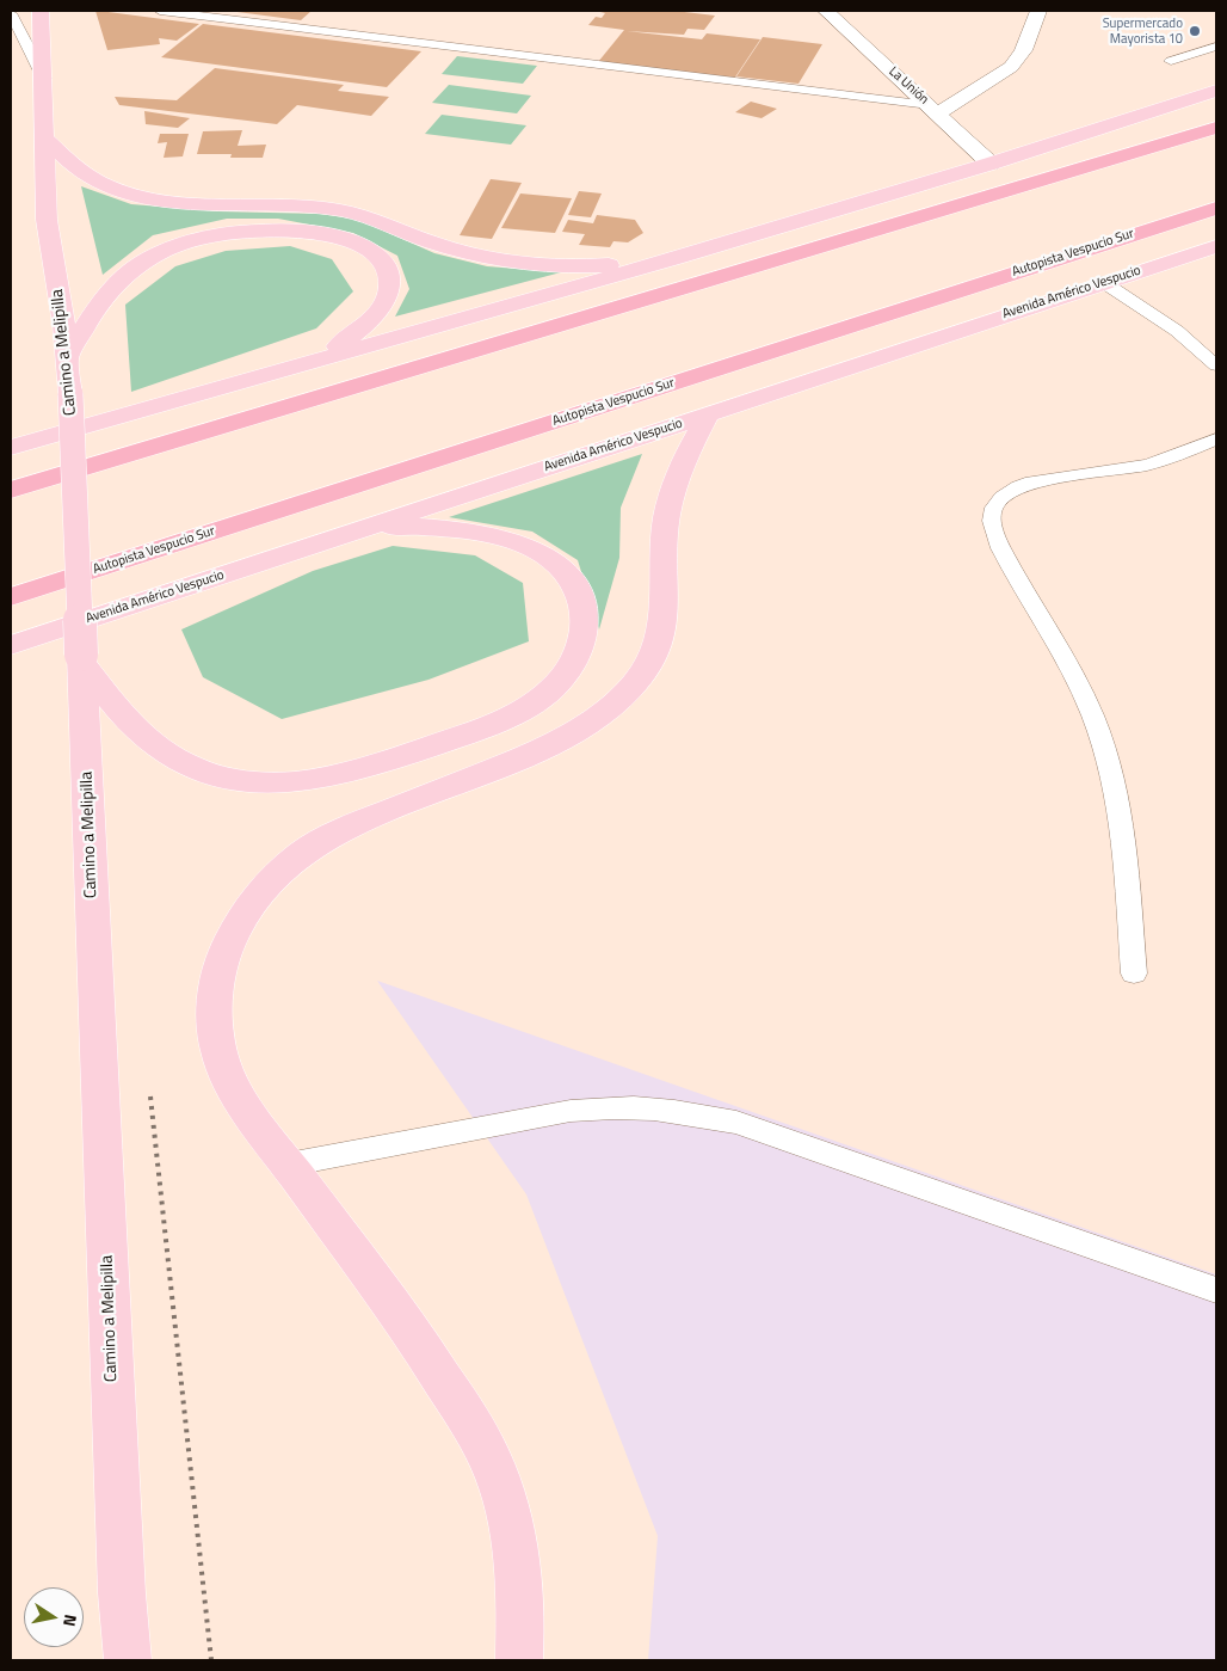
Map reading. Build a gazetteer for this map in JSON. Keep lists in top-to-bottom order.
{
  "streets": {
    "highway": ["Autopista Vespucio Sur"],
    "main road": ["Avenida Américo Vespucio", "Camino a Melipilla"],
    "street": ["La Unión"]
  },
  "places": ["Supermercado Mayorista 10"],
  "north": "right"
}
